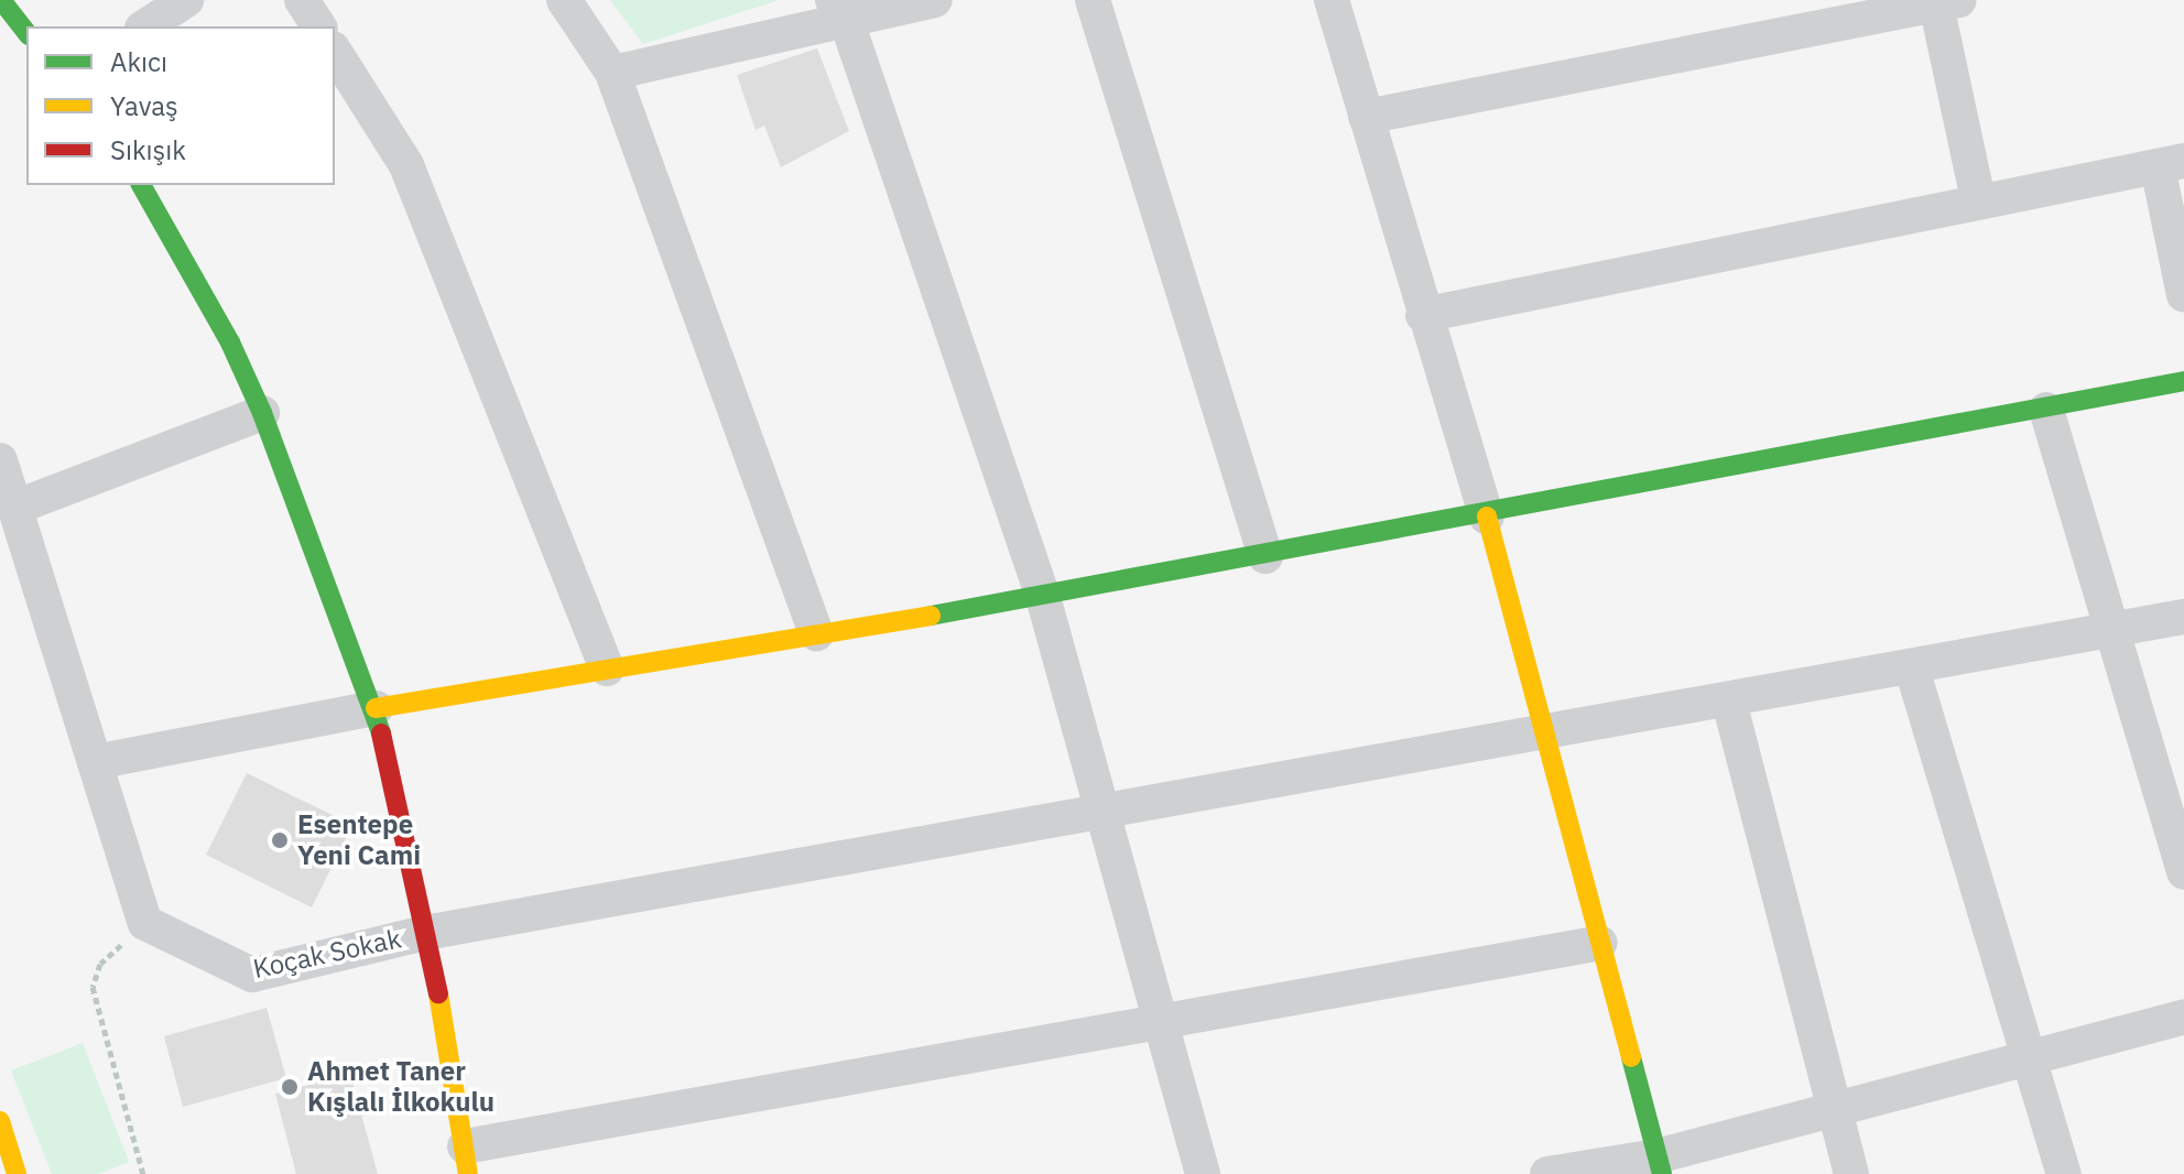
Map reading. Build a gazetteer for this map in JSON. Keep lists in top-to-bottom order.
{
  "streets": {
    "street": ["Koçak Sokak"]
  },
  "places": ["Esentepe Yeni Cami", "Ahmet Taner Kışlalı İlkokulu"],
  "legend": ["Akıcı", "Yavaş", "Sıkışık"]
}
